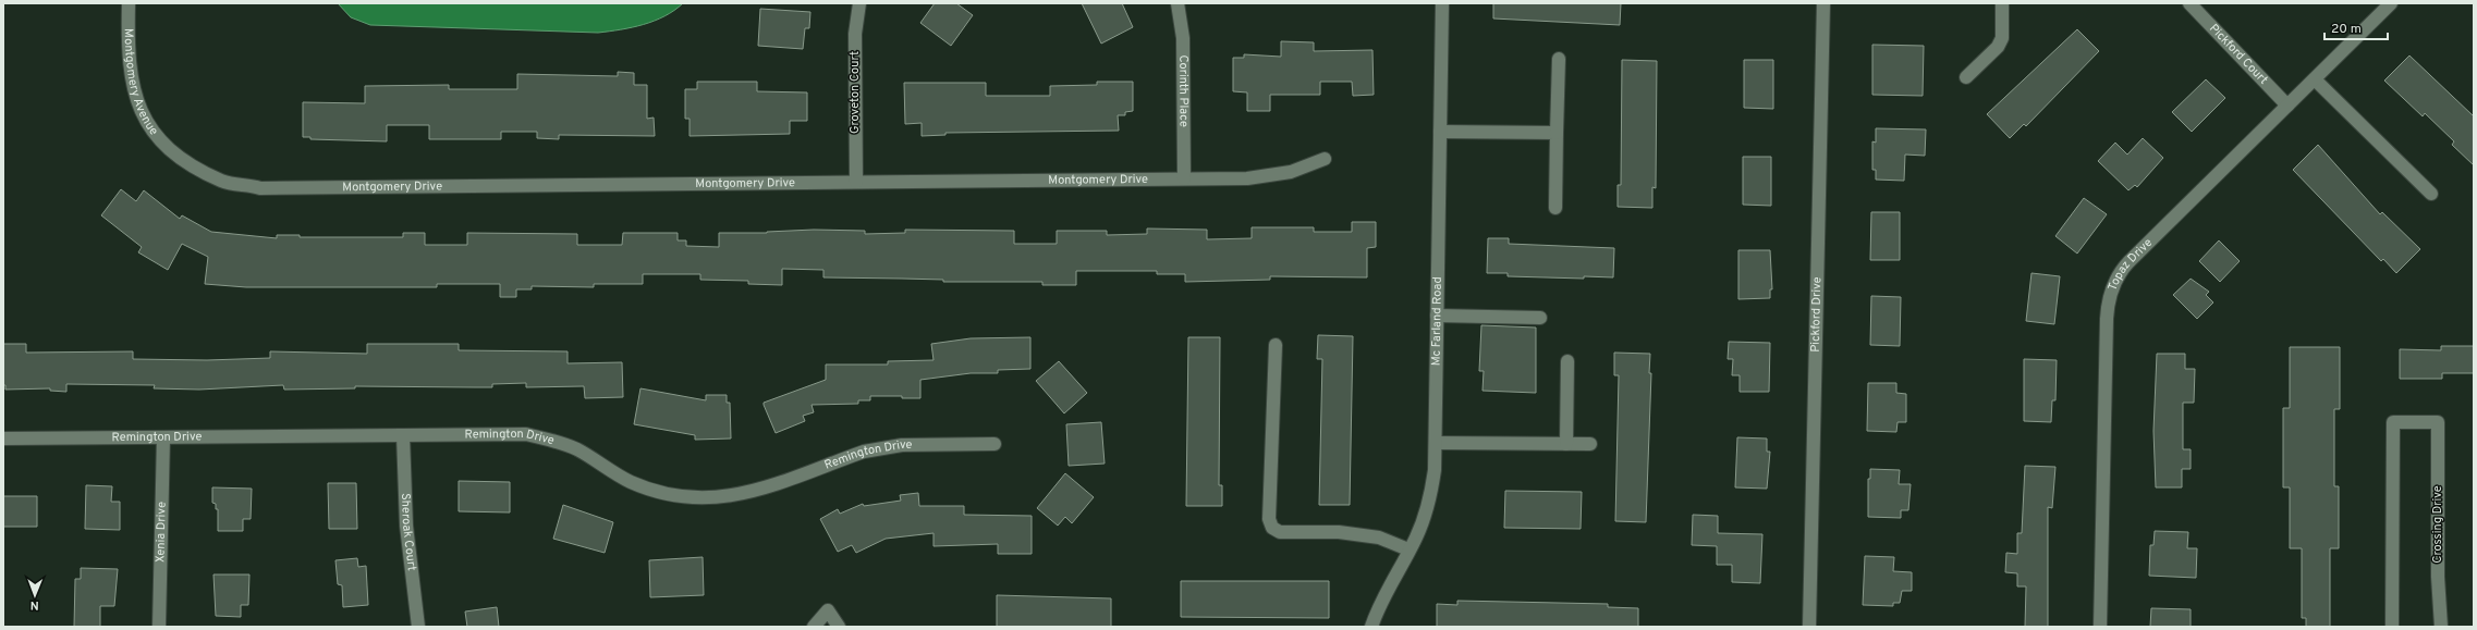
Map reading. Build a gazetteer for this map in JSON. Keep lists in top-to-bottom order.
{
  "streets": {
    "street": [
      "Pickford Court",
      "Montgomery Avenue",
      "Corinth Place",
      "Groveton Court",
      "Montgomery Drive",
      "Topaz Drive",
      "Pickford Drive",
      "Mc Farland Road",
      "Remington Drive",
      "Crossing Drive",
      "Sheroak Court",
      "Xenia Drive"
    ]
  },
  "crossings": [
    ["Pickford Court", "Topaz Drive"],
    ["Montgomery Avenue", "Montgomery Drive"],
    ["Corinth Place", "Montgomery Drive"],
    ["Groveton Court", "Montgomery Drive"],
    ["Remington Drive", "Sheroak Court"],
    ["Remington Drive", "Xenia Drive"]
  ],
  "scale_bar": "20 m",
  "north": "bottom"
}
